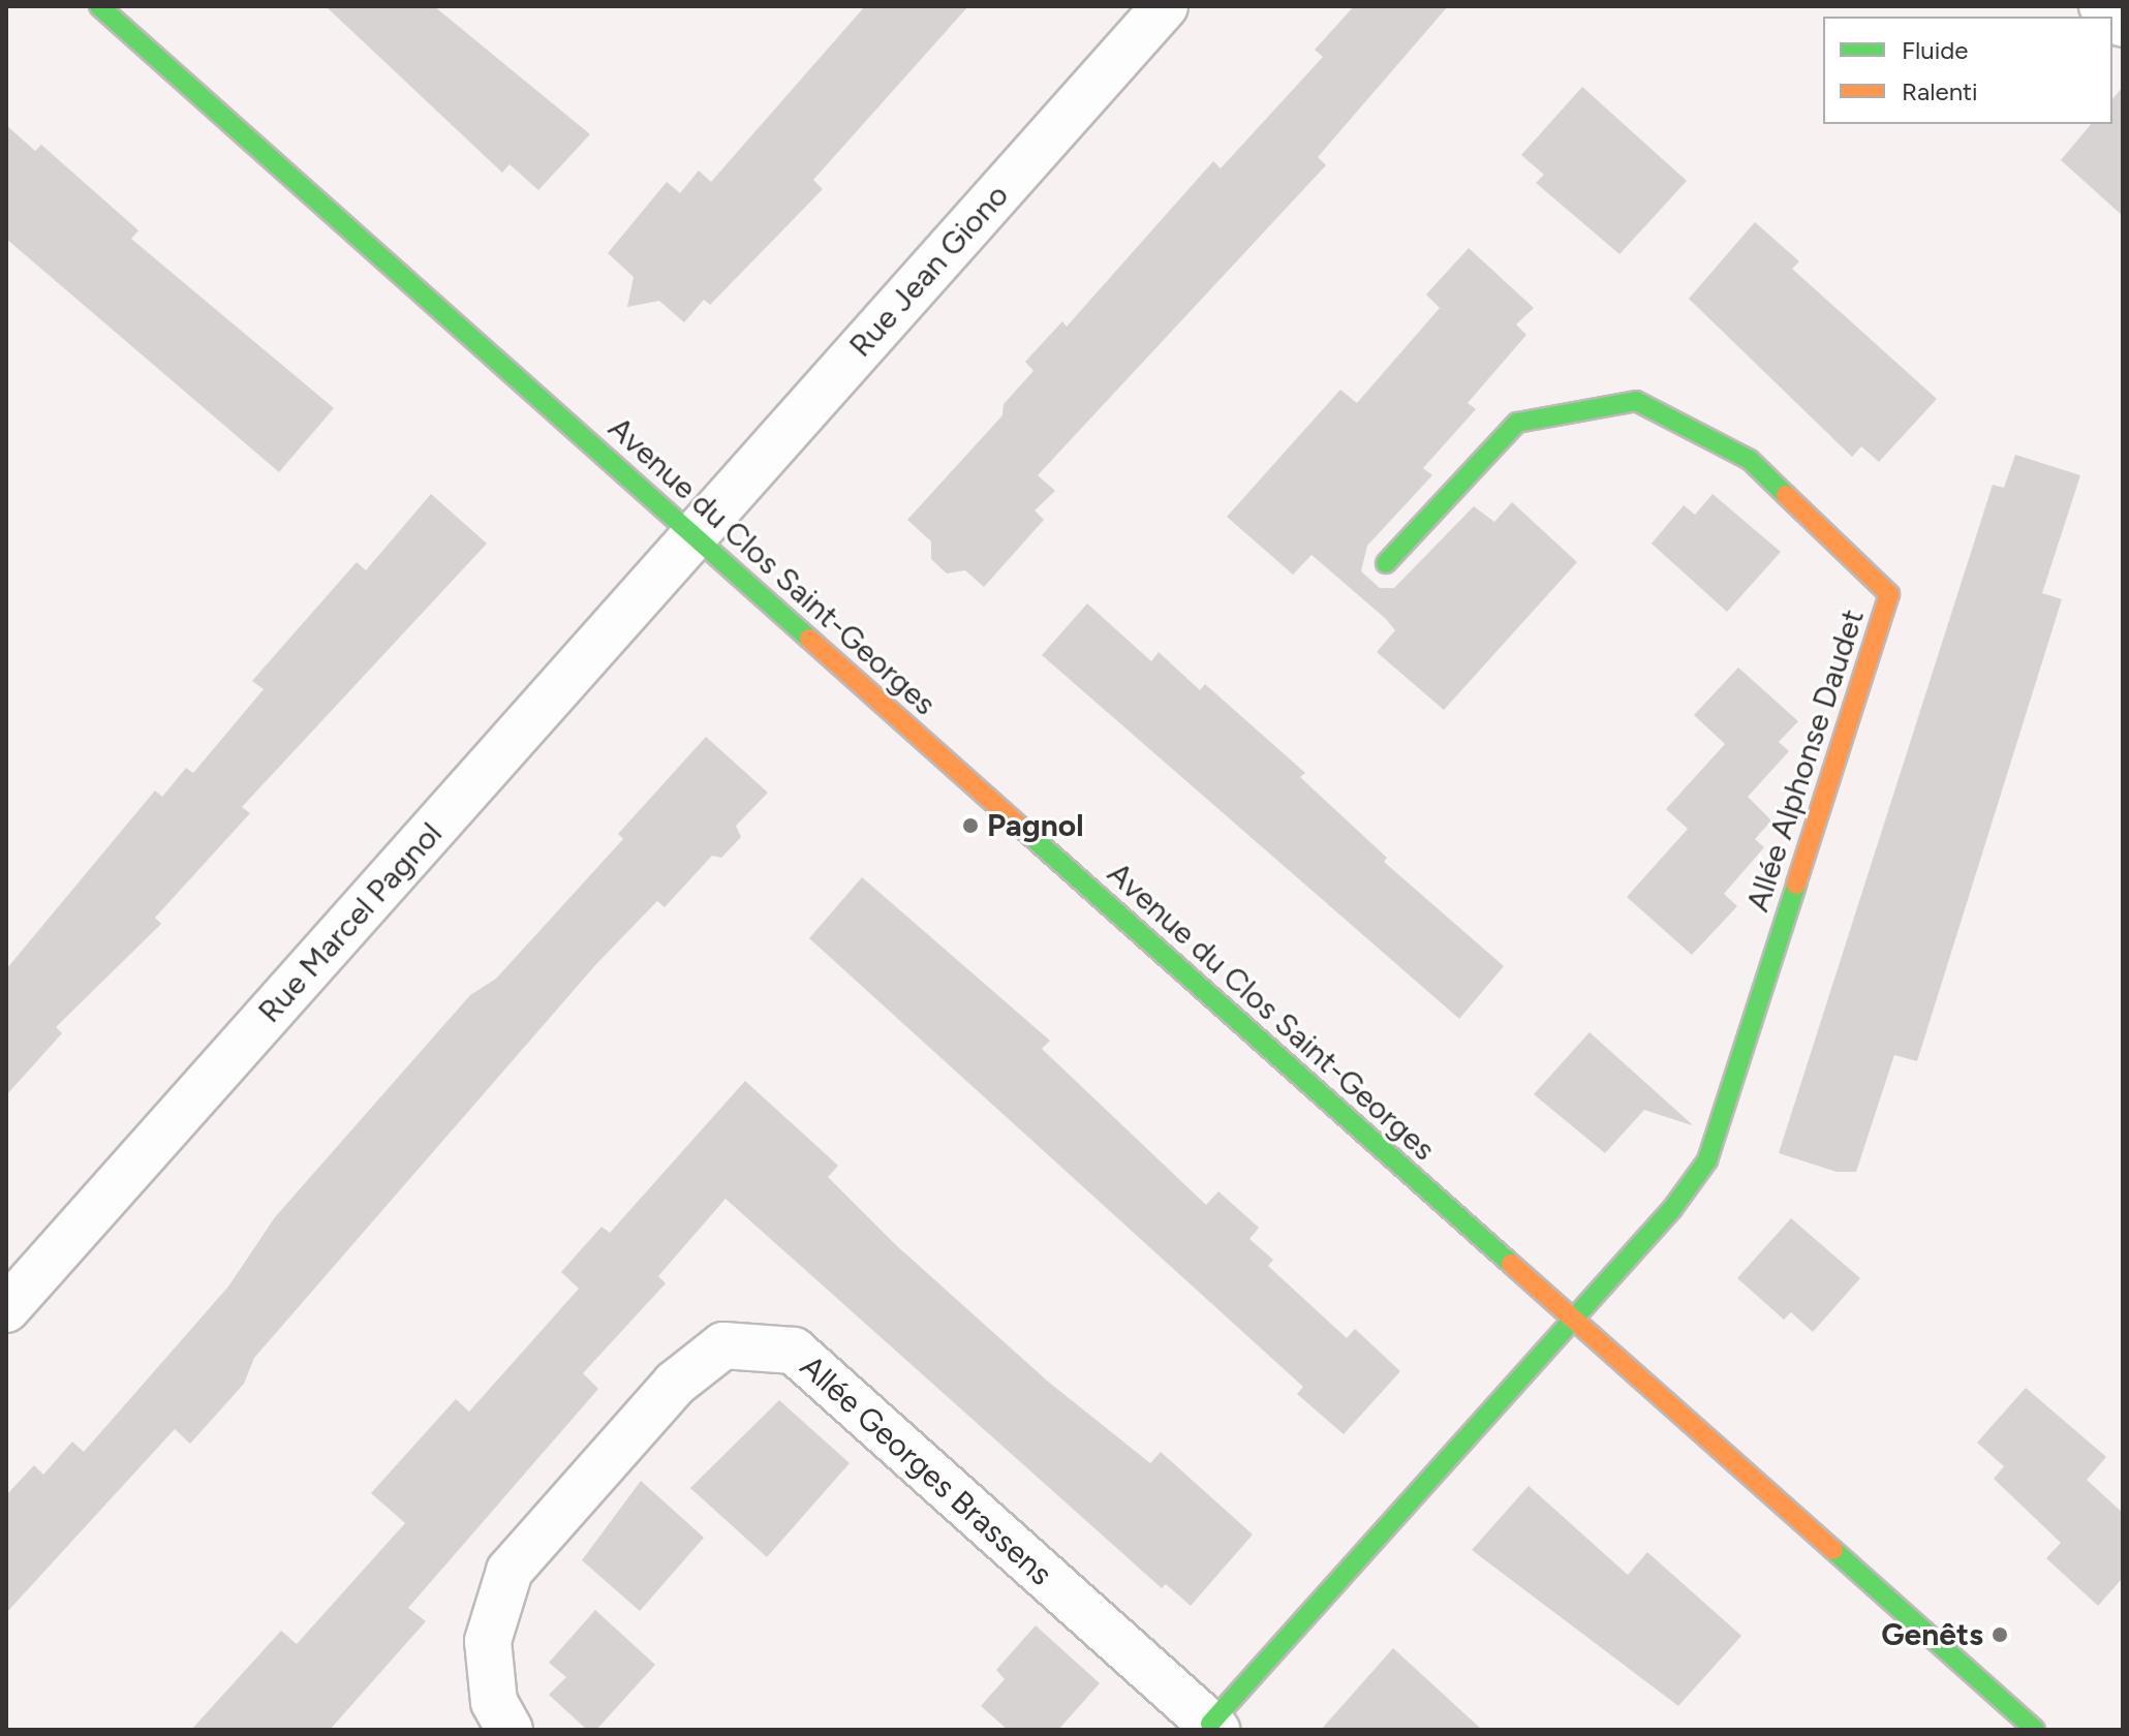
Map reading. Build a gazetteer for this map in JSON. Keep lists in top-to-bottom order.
{
  "streets": {
    "street": [
      "Rue Jean Giono",
      "Avenue du Clos Saint-Georges",
      "Allée Alphonse Daudet",
      "Rue Marcel Pagnol",
      "Allée Georges Brassens"
    ]
  },
  "crossings": [
    ["Rue Jean Giono", "Avenue du Clos Saint-Georges"],
    ["Rue Jean Giono", "Rue Marcel Pagnol"],
    ["Avenue du Clos Saint-Georges", "Allée Alphonse Daudet"],
    ["Avenue du Clos Saint-Georges", "Rue Marcel Pagnol"],
    ["Avenue du Clos Saint-Georges", "Allée Georges Brassens"],
    ["Allée Alphonse Daudet", "Allée Georges Brassens"]
  ],
  "places": ["Pagnol", "Genêts"],
  "legend": ["Fluide", "Ralenti"]
}
